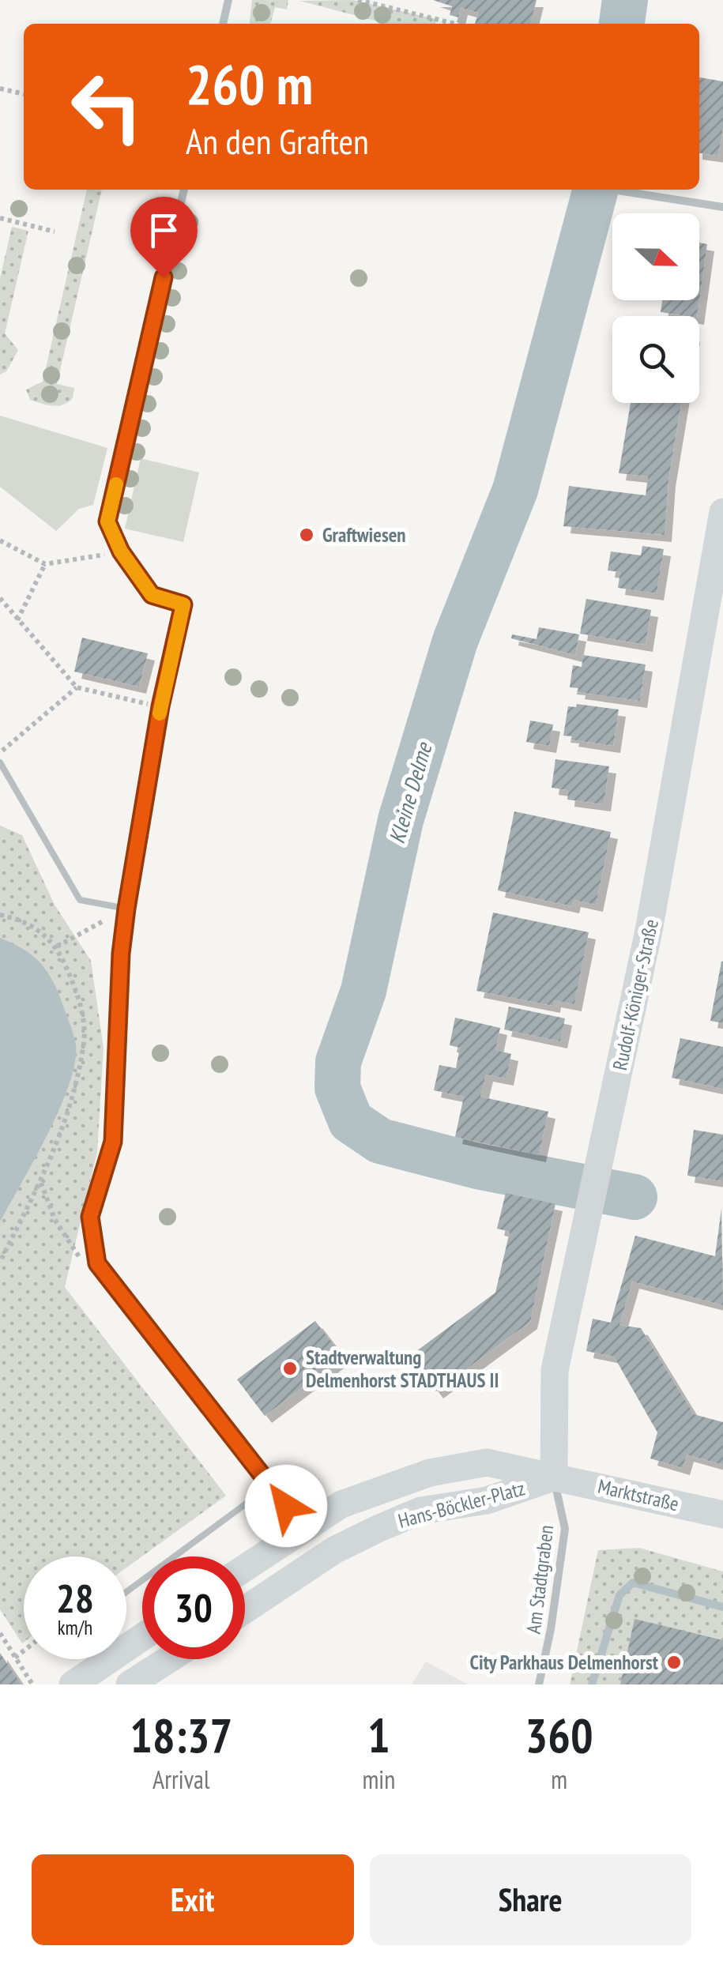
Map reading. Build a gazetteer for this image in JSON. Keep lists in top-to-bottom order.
{
  "streets": {
    "main road": ["Rudolf-Königer-Straße", "Marktstraße", "Hans-Böckler-Platz"],
    "street": ["Am Stadtgraben"]
  },
  "crossings": [
    ["Rudolf-Königer-Straße", "Marktstraße"],
    ["Rudolf-Königer-Straße", "Hans-Böckler-Platz"],
    ["Rudolf-Königer-Straße", "Am Stadtgraben"],
    ["Marktstraße", "Hans-Böckler-Platz"],
    ["Marktstraße", "Am Stadtgraben"],
    ["Hans-Böckler-Platz", "Am Stadtgraben"]
  ],
  "water": ["Kleine Delme"],
  "places": ["Graftwiesen", "Stadtverwaltung Delmenhorst STADTHAUS II", "City Parkhaus Delmenhorst"],
  "north": "right",
  "page": {
    "turn": ["260 m", "An den Graften"],
    "speed": "28 km/h",
    "limit": "30",
    "eta": [
      "18:37",
      "Arrival",
      "1",
      "min",
      "360",
      "m"
    ],
    "buttons": ["Exit", "Share"]
  }
}
